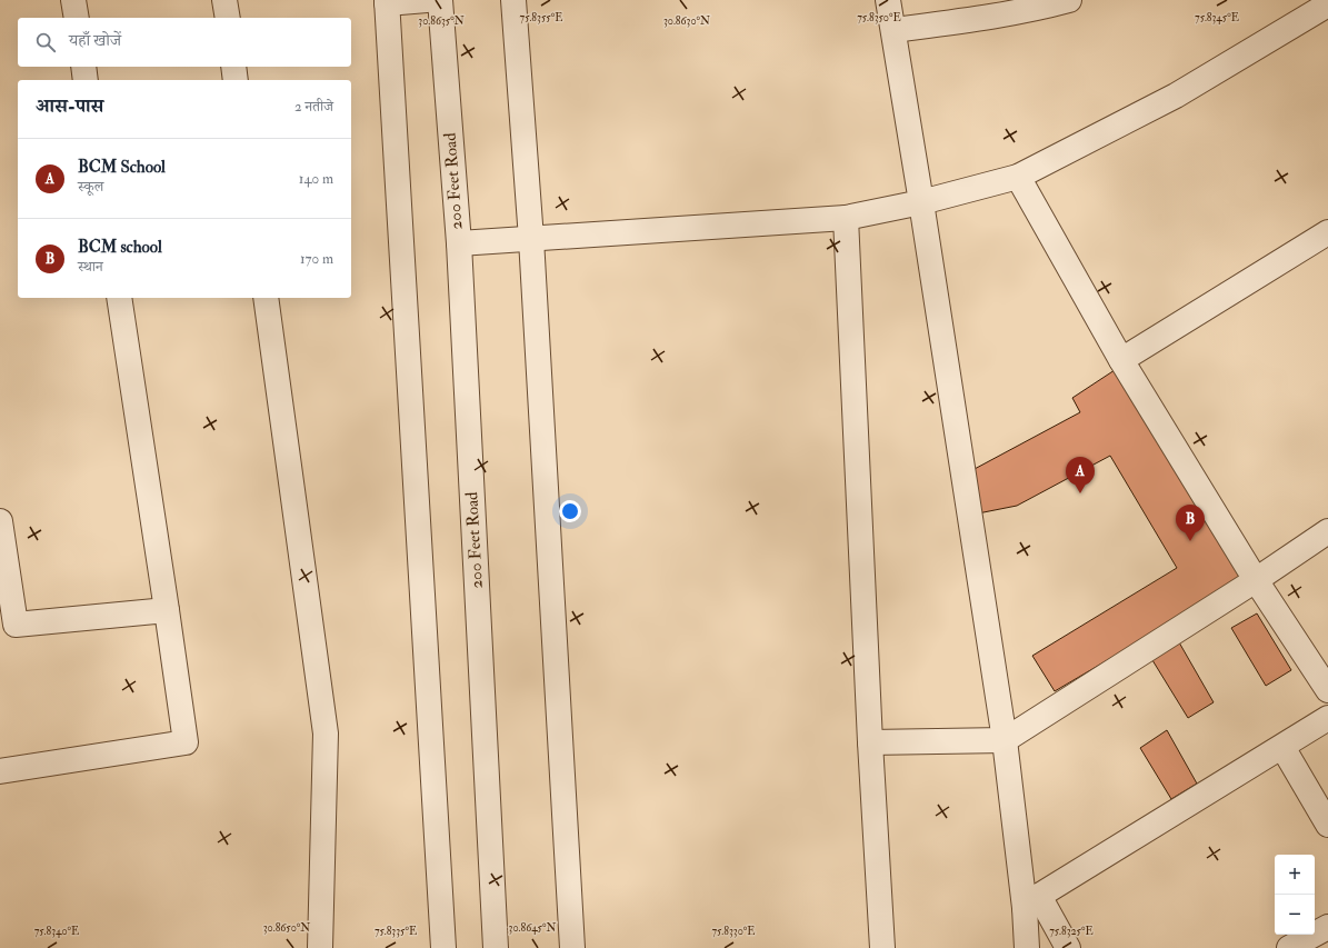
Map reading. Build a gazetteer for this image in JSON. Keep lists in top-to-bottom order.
{
  "streets": {
    "street": ["200 Feet Road"]
  },
  "page": {
    "search": "यहाँ खोजें",
    "heading": ["आस-पास", "2 नतीजे"],
    "list": [
      {
        "mark": "A",
        "name": "BCM School",
        "note": "स्कूल",
        "value": "140 m"
      },
      {
        "mark": "B",
        "name": "BCM school",
        "note": "स्थान",
        "value": "170 m"
      }
    ],
    "pins": ["A", "B"],
    "map_buttons": ["+", "−"]
  },
  "coordinates": [
    "75.8350°E",
    "75.8355°E",
    "75.8345°E",
    "30.8635°N",
    "30.8630°N",
    "30.8650°N",
    "30.8645°N",
    "75.8340°E",
    "75.8335°E",
    "75.8330°E",
    "75.8325°E"
  ]
}
